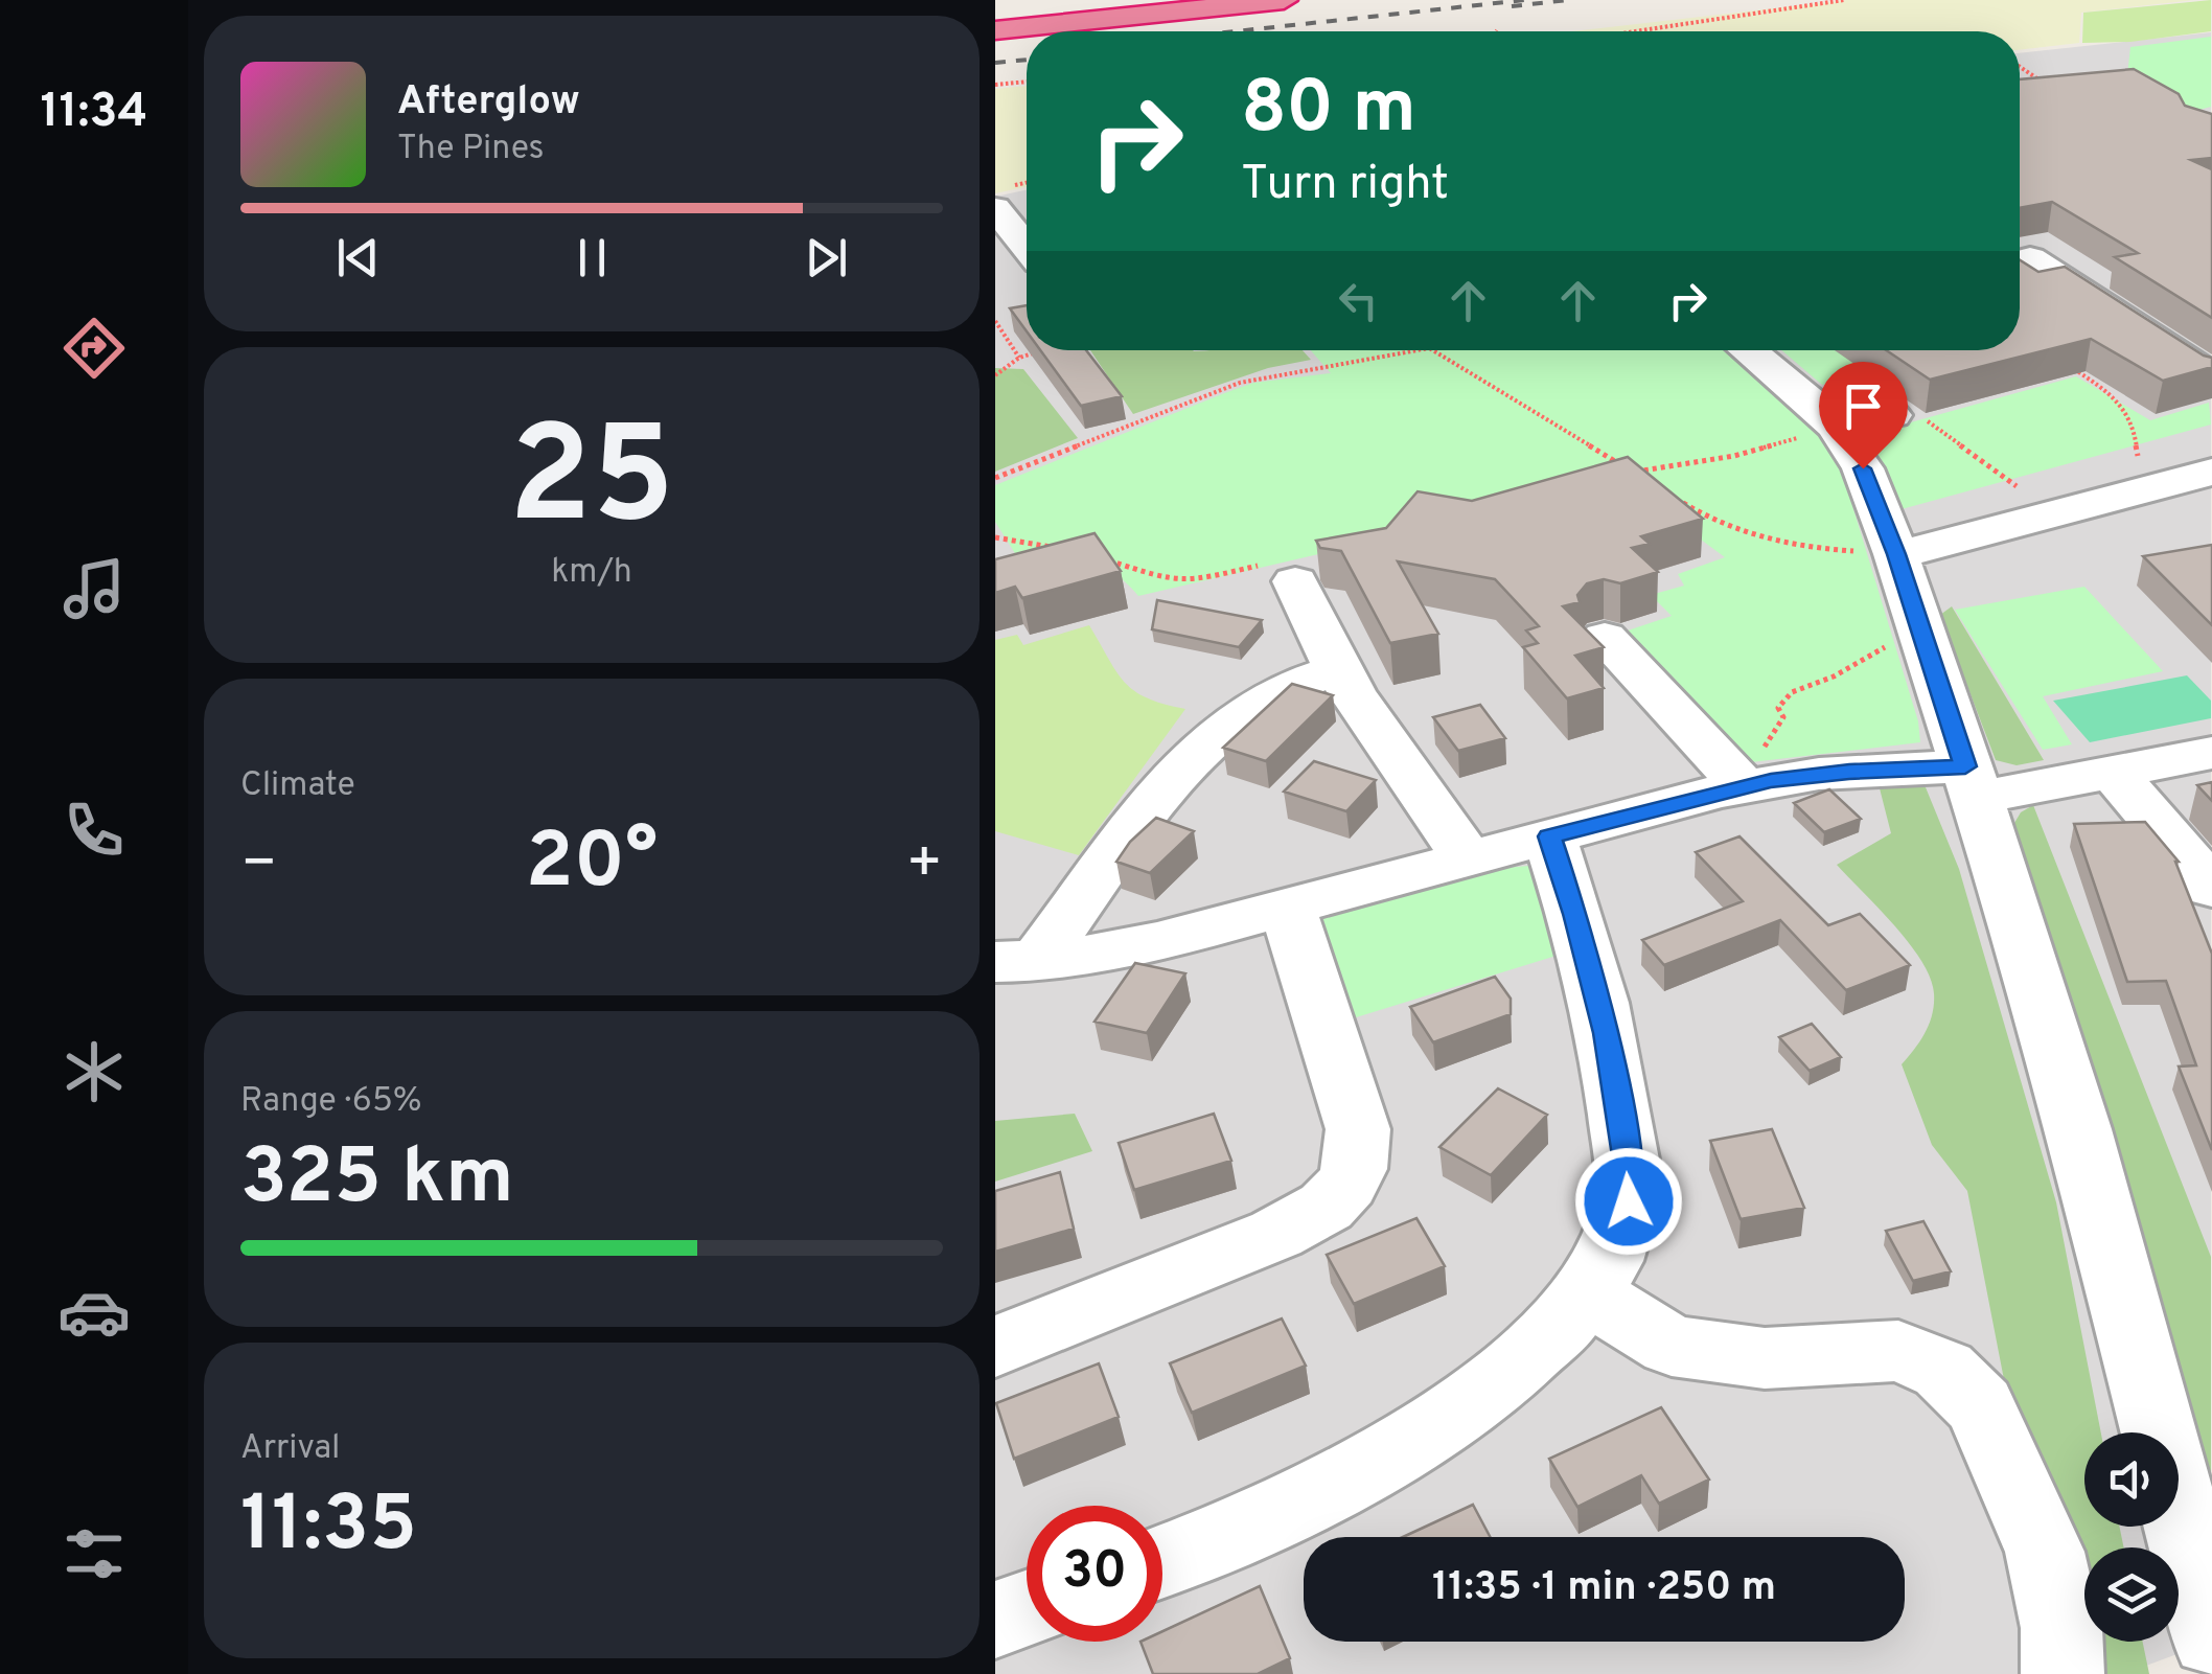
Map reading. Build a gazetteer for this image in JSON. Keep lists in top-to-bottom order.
{
  "page": {
    "tabs": "11:34",
    "turn": ["80 m", "Turn right"],
    "song": ["Afterglow", "The Pines"],
    "tile": [
      ["25", "km/h"],
      "Climate",
      ["Range · 65%", "325 km"],
      ["Arrival", "11:35"]
    ],
    "heat": ["−", "20°", "+"],
    "limit": "30",
    "trip": "11:35 · 1 min · 250 m"
  }
}
